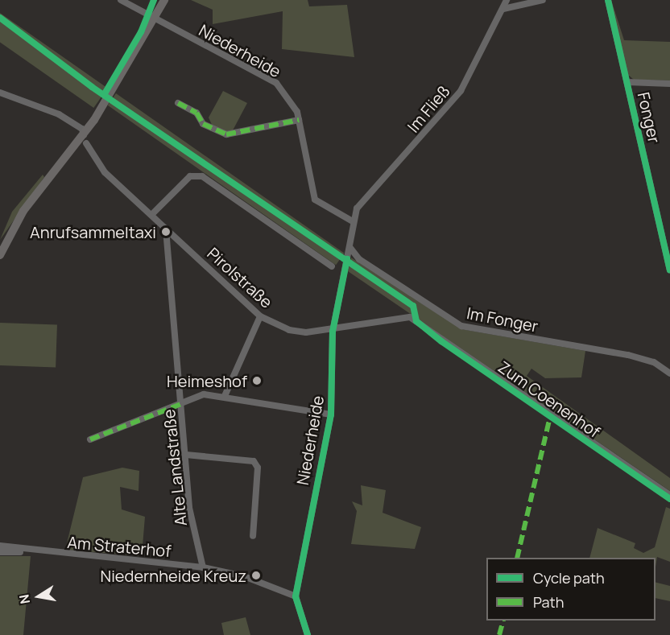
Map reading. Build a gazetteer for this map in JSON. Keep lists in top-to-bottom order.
{
  "streets": {
    "street": [
      "Niederheide",
      "Im Fließ",
      "Fonger",
      "Pirolstraße",
      "Im Fonger",
      "Zum Coenenhof",
      "Alte Landstraße",
      "Am Straterhof"
    ]
  },
  "crossings": [
    ["Niederheide", "Im Fließ"],
    ["Niederheide", "Pirolstraße"],
    ["Niederheide", "Im Fonger"],
    ["Niederheide", "Zum Coenenhof"],
    ["Pirolstraße", "Zum Coenenhof"],
    ["Pirolstraße", "Alte Landstraße"],
    ["Alte Landstraße", "Am Straterhof"]
  ],
  "places": ["Anrufsammeltaxi", "Heimeshof", "Niedernheide Kreuz"],
  "legend": ["Cycle path", "Path"],
  "north": "left"
}
